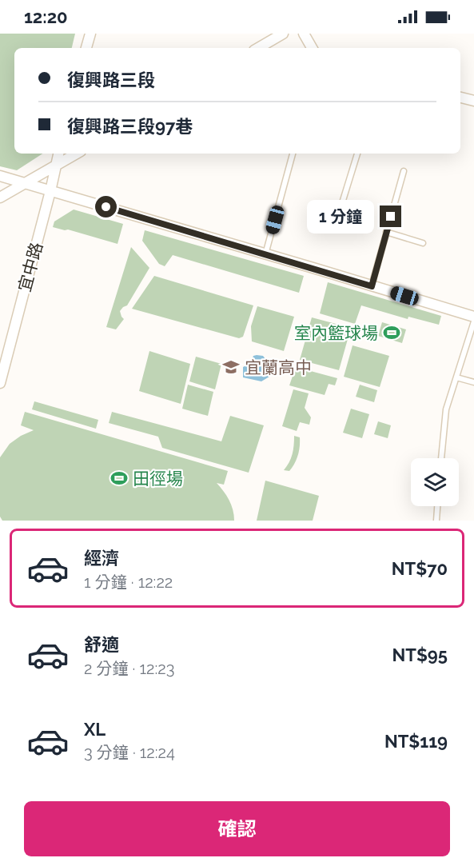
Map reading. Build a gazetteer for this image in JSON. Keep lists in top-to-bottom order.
{
  "streets": {
    "street": ["宜中路"]
  },
  "places": {
    "sports": ["室內籃球場", "田徑場"],
    "school or university": ["宜蘭高中"]
  },
  "page": {
    "status": "12:20",
    "banner": ["復興路三段", "復興路三段97巷"],
    "bubble": "1 分鐘",
    "list": [
      {
        "name": "經濟",
        "note": "1 分鐘 · 12:22",
        "value": "NT$70"
      },
      {
        "name": "舒適",
        "note": "2 分鐘 · 12:23",
        "value": "NT$95"
      },
      {
        "name": "XL",
        "note": "3 分鐘 · 12:24",
        "value": "NT$119"
      }
    ],
    "buttons": "確認"
  }
}
